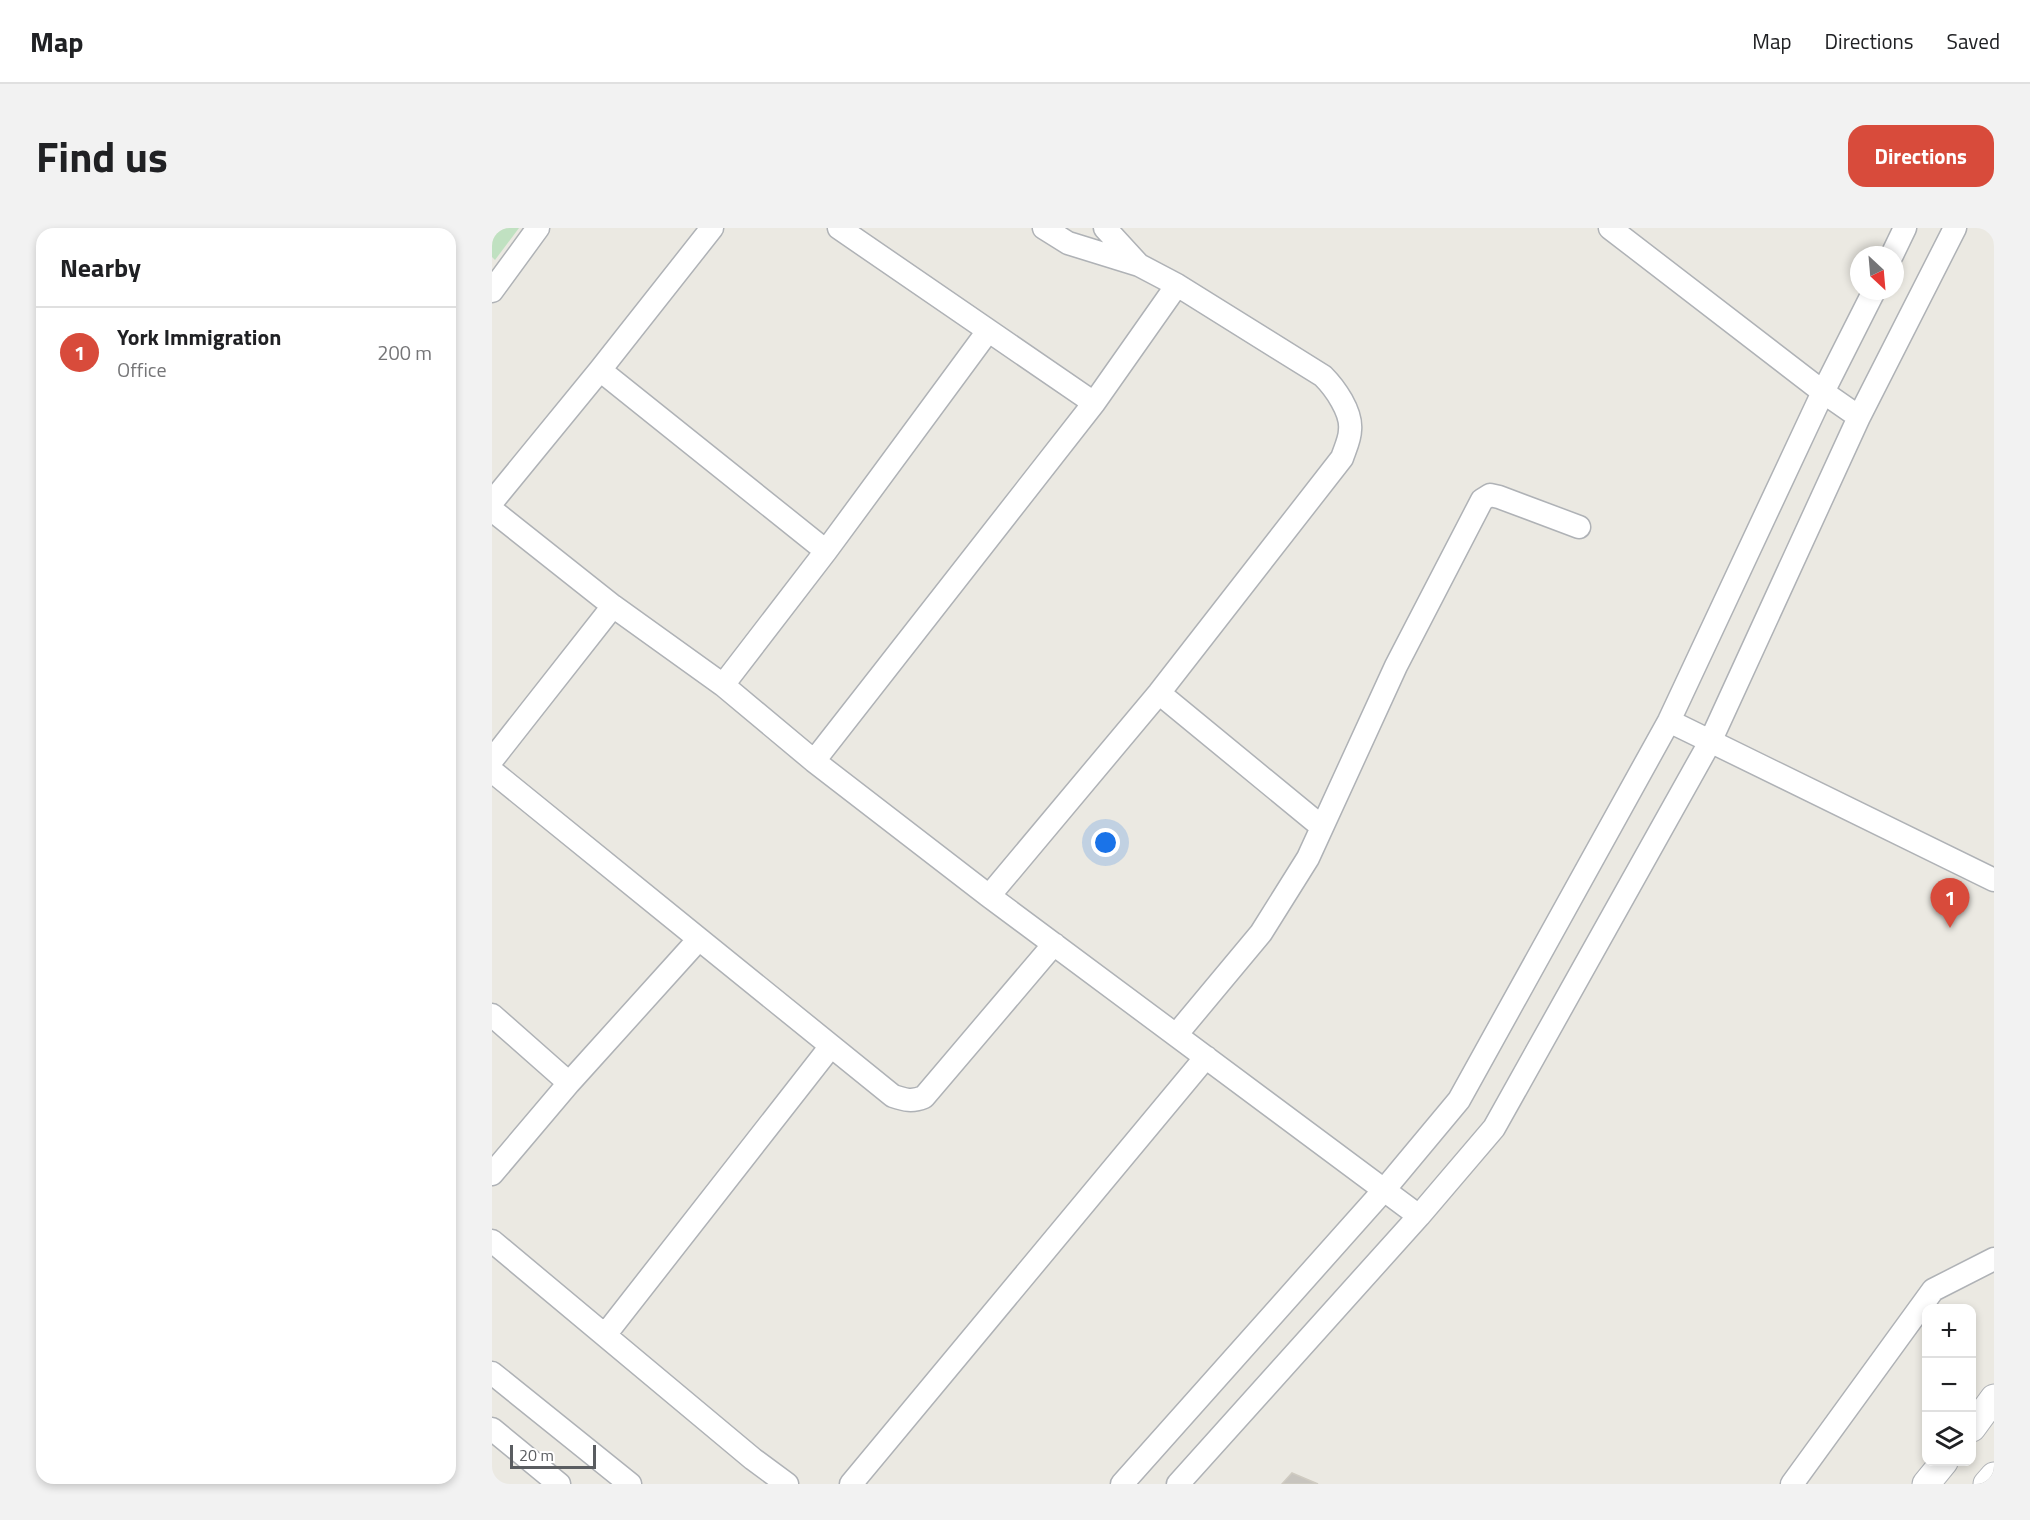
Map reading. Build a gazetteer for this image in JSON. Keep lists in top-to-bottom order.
{
  "scale_bar": "20 m",
  "north": "bottom right",
  "page": {
    "header": "Map",
    "nav": ["Map", "Directions", "Saved"],
    "title": "Find us",
    "buttons": "Directions",
    "heading": "Nearby",
    "list": [
      {
        "mark": "1",
        "name": "York Immigration",
        "note": "Office",
        "value": "200 m"
      }
    ],
    "pins": "1",
    "map_buttons": ["+", "−"],
    "scale": "20 m"
  }
}
